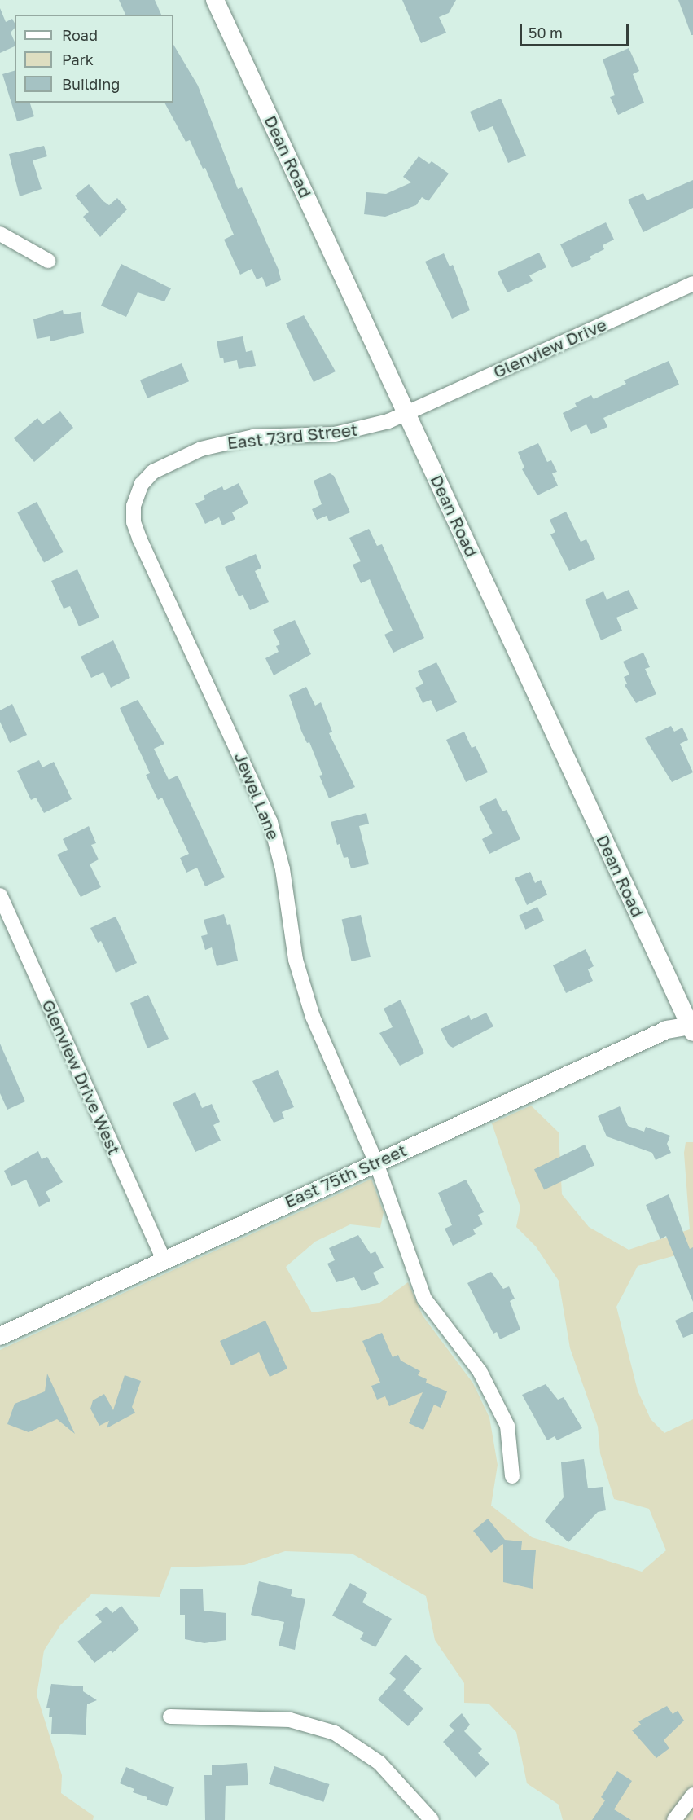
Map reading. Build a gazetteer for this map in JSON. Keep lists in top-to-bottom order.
{
  "streets": {
    "street": [
      "Dean Road",
      "Glenview Drive",
      "East 73rd Street",
      "Jewel Lane",
      "Glenview Drive West",
      "East 75th Street"
    ]
  },
  "crossings": [
    ["Dean Road", "Glenview Drive"],
    ["Dean Road", "East 73rd Street"],
    ["Dean Road", "East 75th Street"],
    ["Glenview Drive", "East 73rd Street"],
    ["East 73rd Street", "Jewel Lane"],
    ["Jewel Lane", "East 75th Street"],
    ["Glenview Drive West", "East 75th Street"]
  ],
  "legend": ["Road", "Park", "Building"],
  "scale_bar": "50 m"
}
